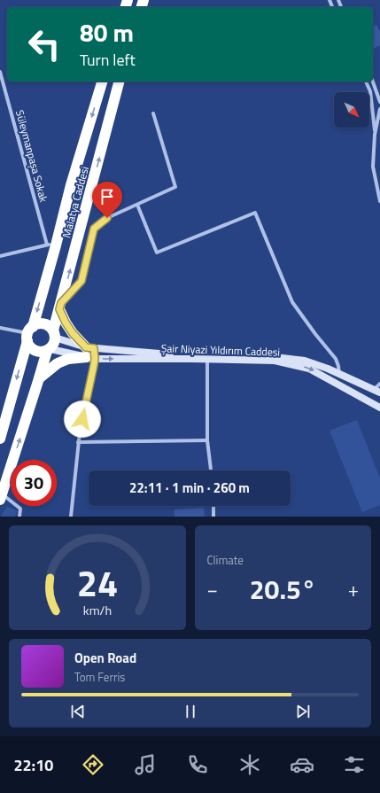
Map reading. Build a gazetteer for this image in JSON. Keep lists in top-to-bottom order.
{
  "streets": {
    "highway": ["Malatya Caddesi"],
    "street": ["Süleymanpaşa Sokak", "Şair Niyazi Yıldırım Caddesi"]
  },
  "crossings": [
    ["Süleymanpaşa Sokak", "Malatya Caddesi"],
    ["Malatya Caddesi", "Şair Niyazi Yıldırım Caddesi"]
  ],
  "north": "bottom right",
  "page": {
    "turn": ["80 m", "Turn left"],
    "limit": "30",
    "trip": "22:11 · 1 min · 260 m",
    "tile": "Climate",
    "heat": ["−", "20.5°", "+"],
    "song": ["Open Road", "Tom Ferris"],
    "tabs": "22:10",
    "gauge": ["24", "km/h"]
  }
}
